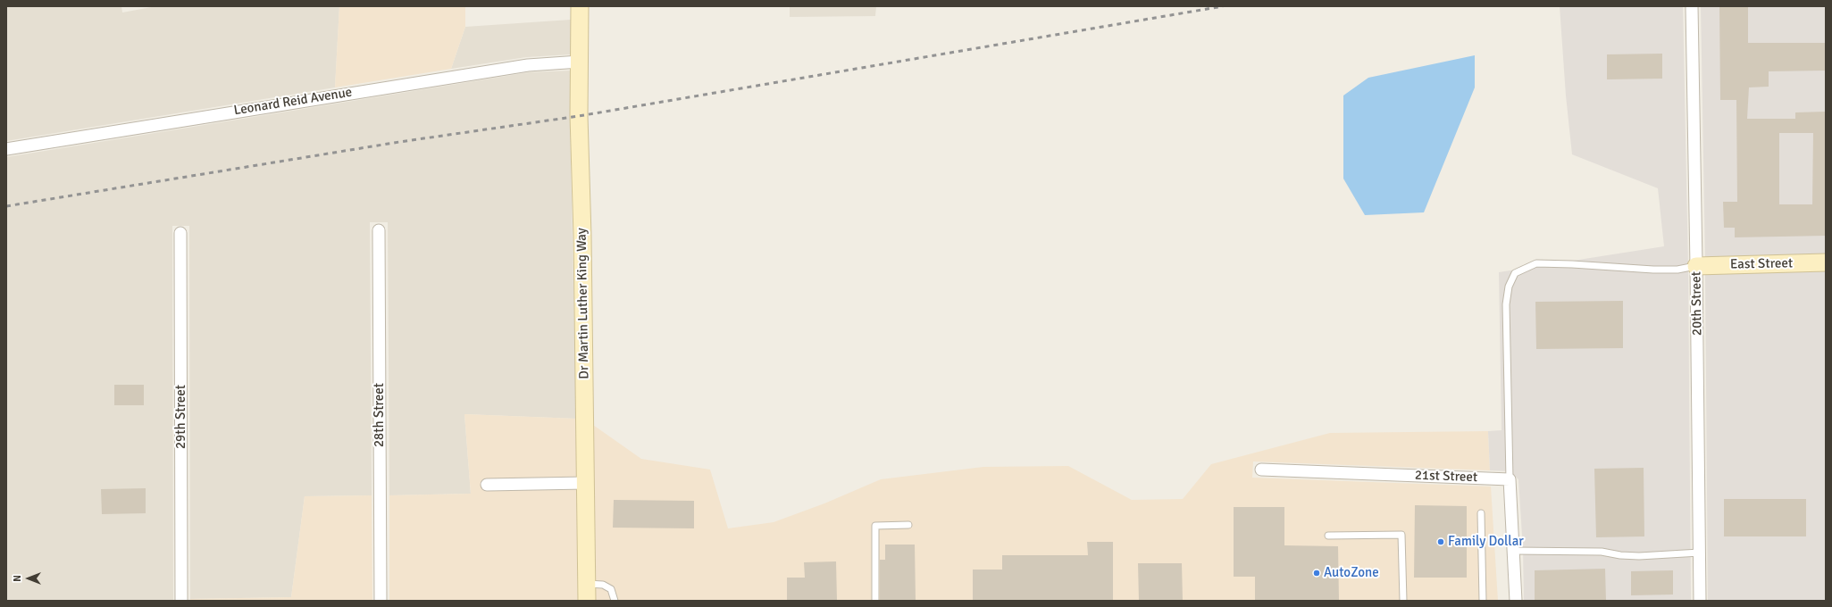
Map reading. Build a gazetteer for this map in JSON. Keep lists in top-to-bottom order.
{
  "streets": {
    "street": [
      "Leonard Reid Avenue",
      "East Street",
      "Dr Martin Luther King Way",
      "20th Street",
      "28th Street",
      "29th Street",
      "21st Street"
    ]
  },
  "crossings": [
    ["Leonard Reid Avenue", "Dr Martin Luther King Way"],
    ["East Street", "20th Street"]
  ],
  "places": ["Family Dollar", "AutoZone"],
  "north": "left"
}
